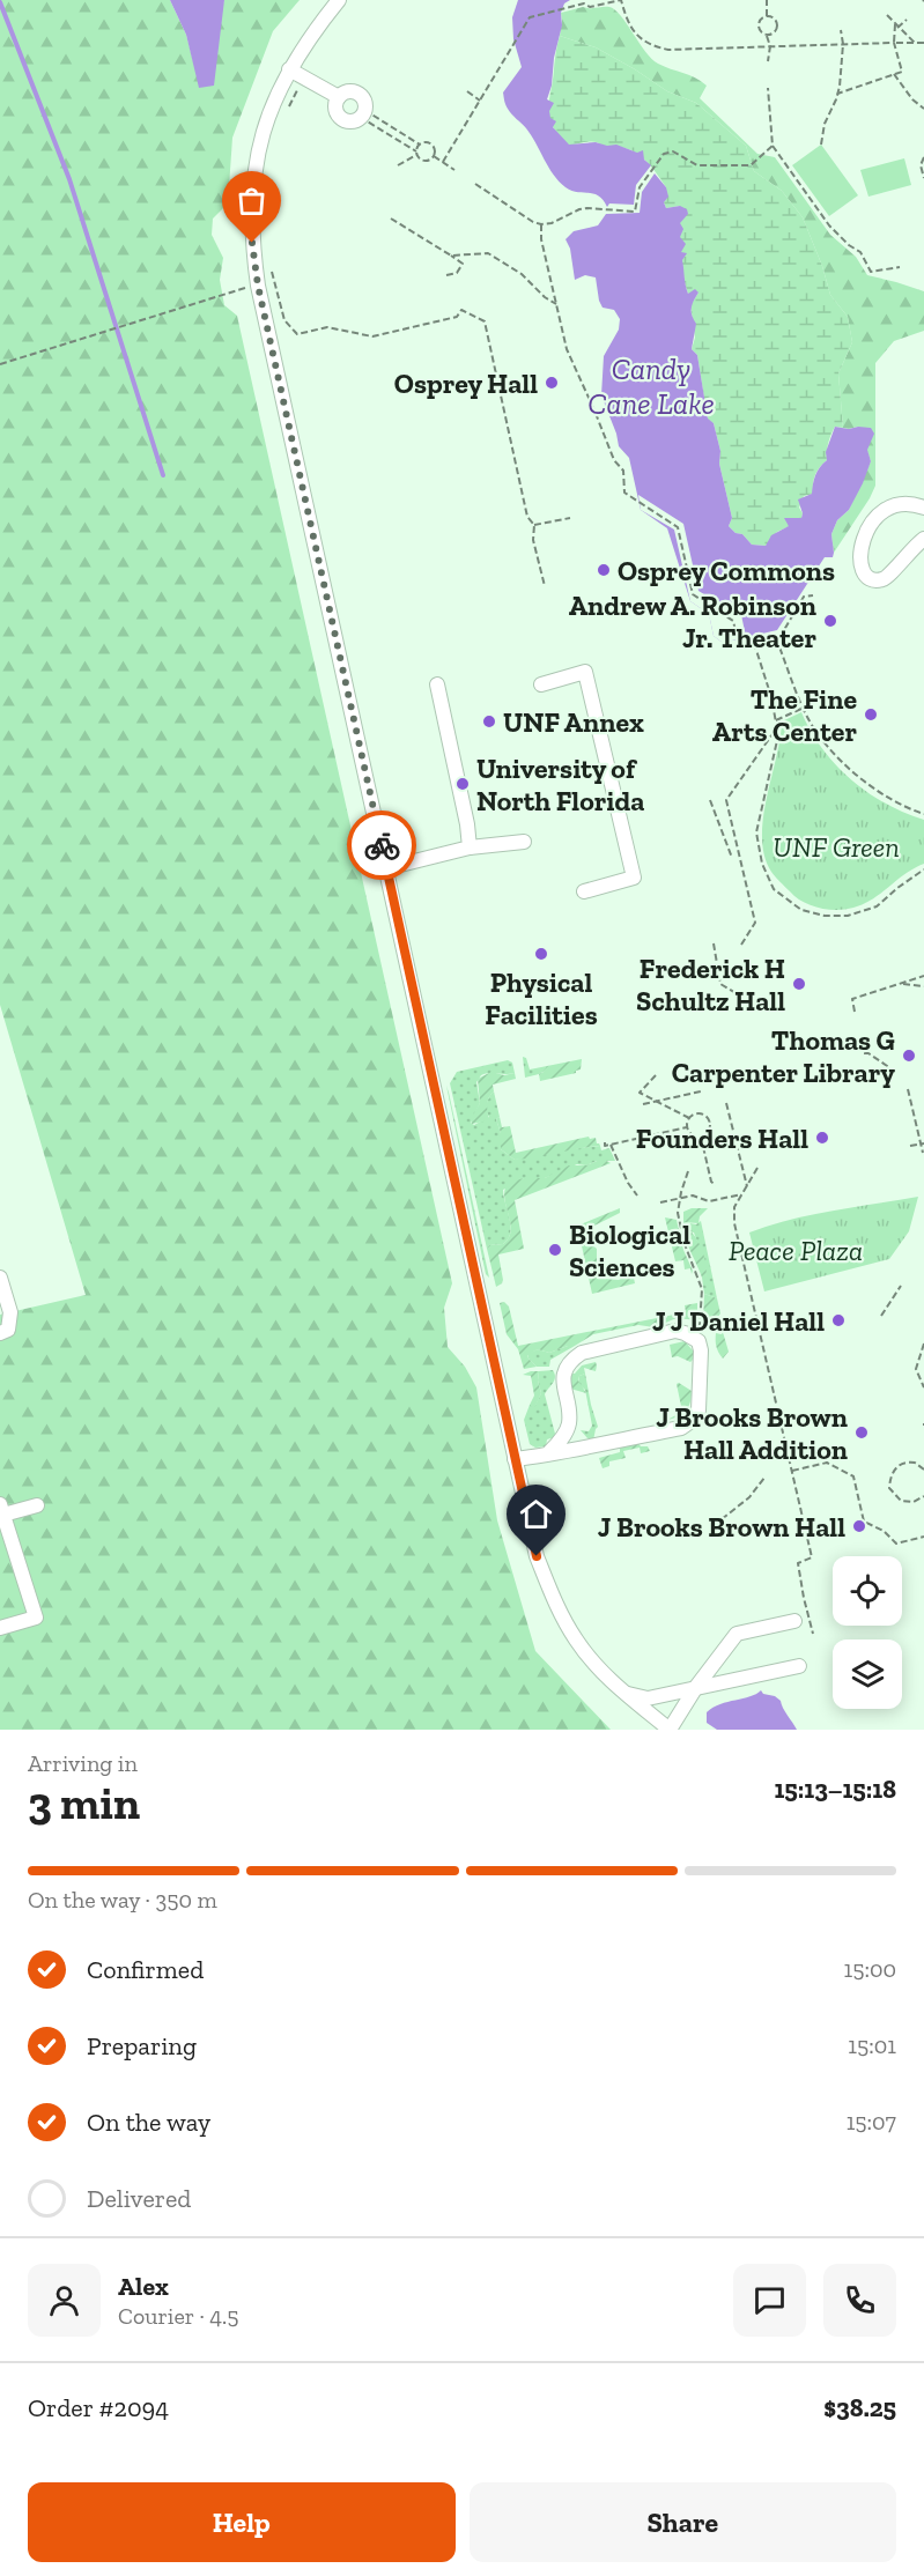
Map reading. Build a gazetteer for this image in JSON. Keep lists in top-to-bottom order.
{
  "water": ["Candy Cane Lake"],
  "parks": ["UNF Green", "Peace Plaza"],
  "places": [
    "Osprey Hall",
    "Osprey Commons",
    "Andrew A. Robinson Jr. Theater",
    "The Fine Arts Center",
    "UNF Annex",
    "University of North Florida",
    "Physical Facilities",
    "Frederick H Schultz Hall",
    "Thomas G Carpenter Library",
    "Founders Hall",
    "Biological Sciences",
    "J J Daniel Hall",
    "J Brooks Brown Hall Addition",
    "J Brooks Brown Hall"
  ],
  "page": {
    "heading": ["3 min", "Arriving in", "15:13–15:18"],
    "panel": [
      "Alex",
      "Courier · 4.5",
      "Order #2094",
      "$38.25"
    ],
    "bar": "On the way · 350 m",
    "list": [
      ["Confirmed", "15:00"],
      ["Preparing", "15:01"],
      ["On the way", "15:07"],
      "Delivered"
    ],
    "buttons": ["Help", "Share"]
  }
}
